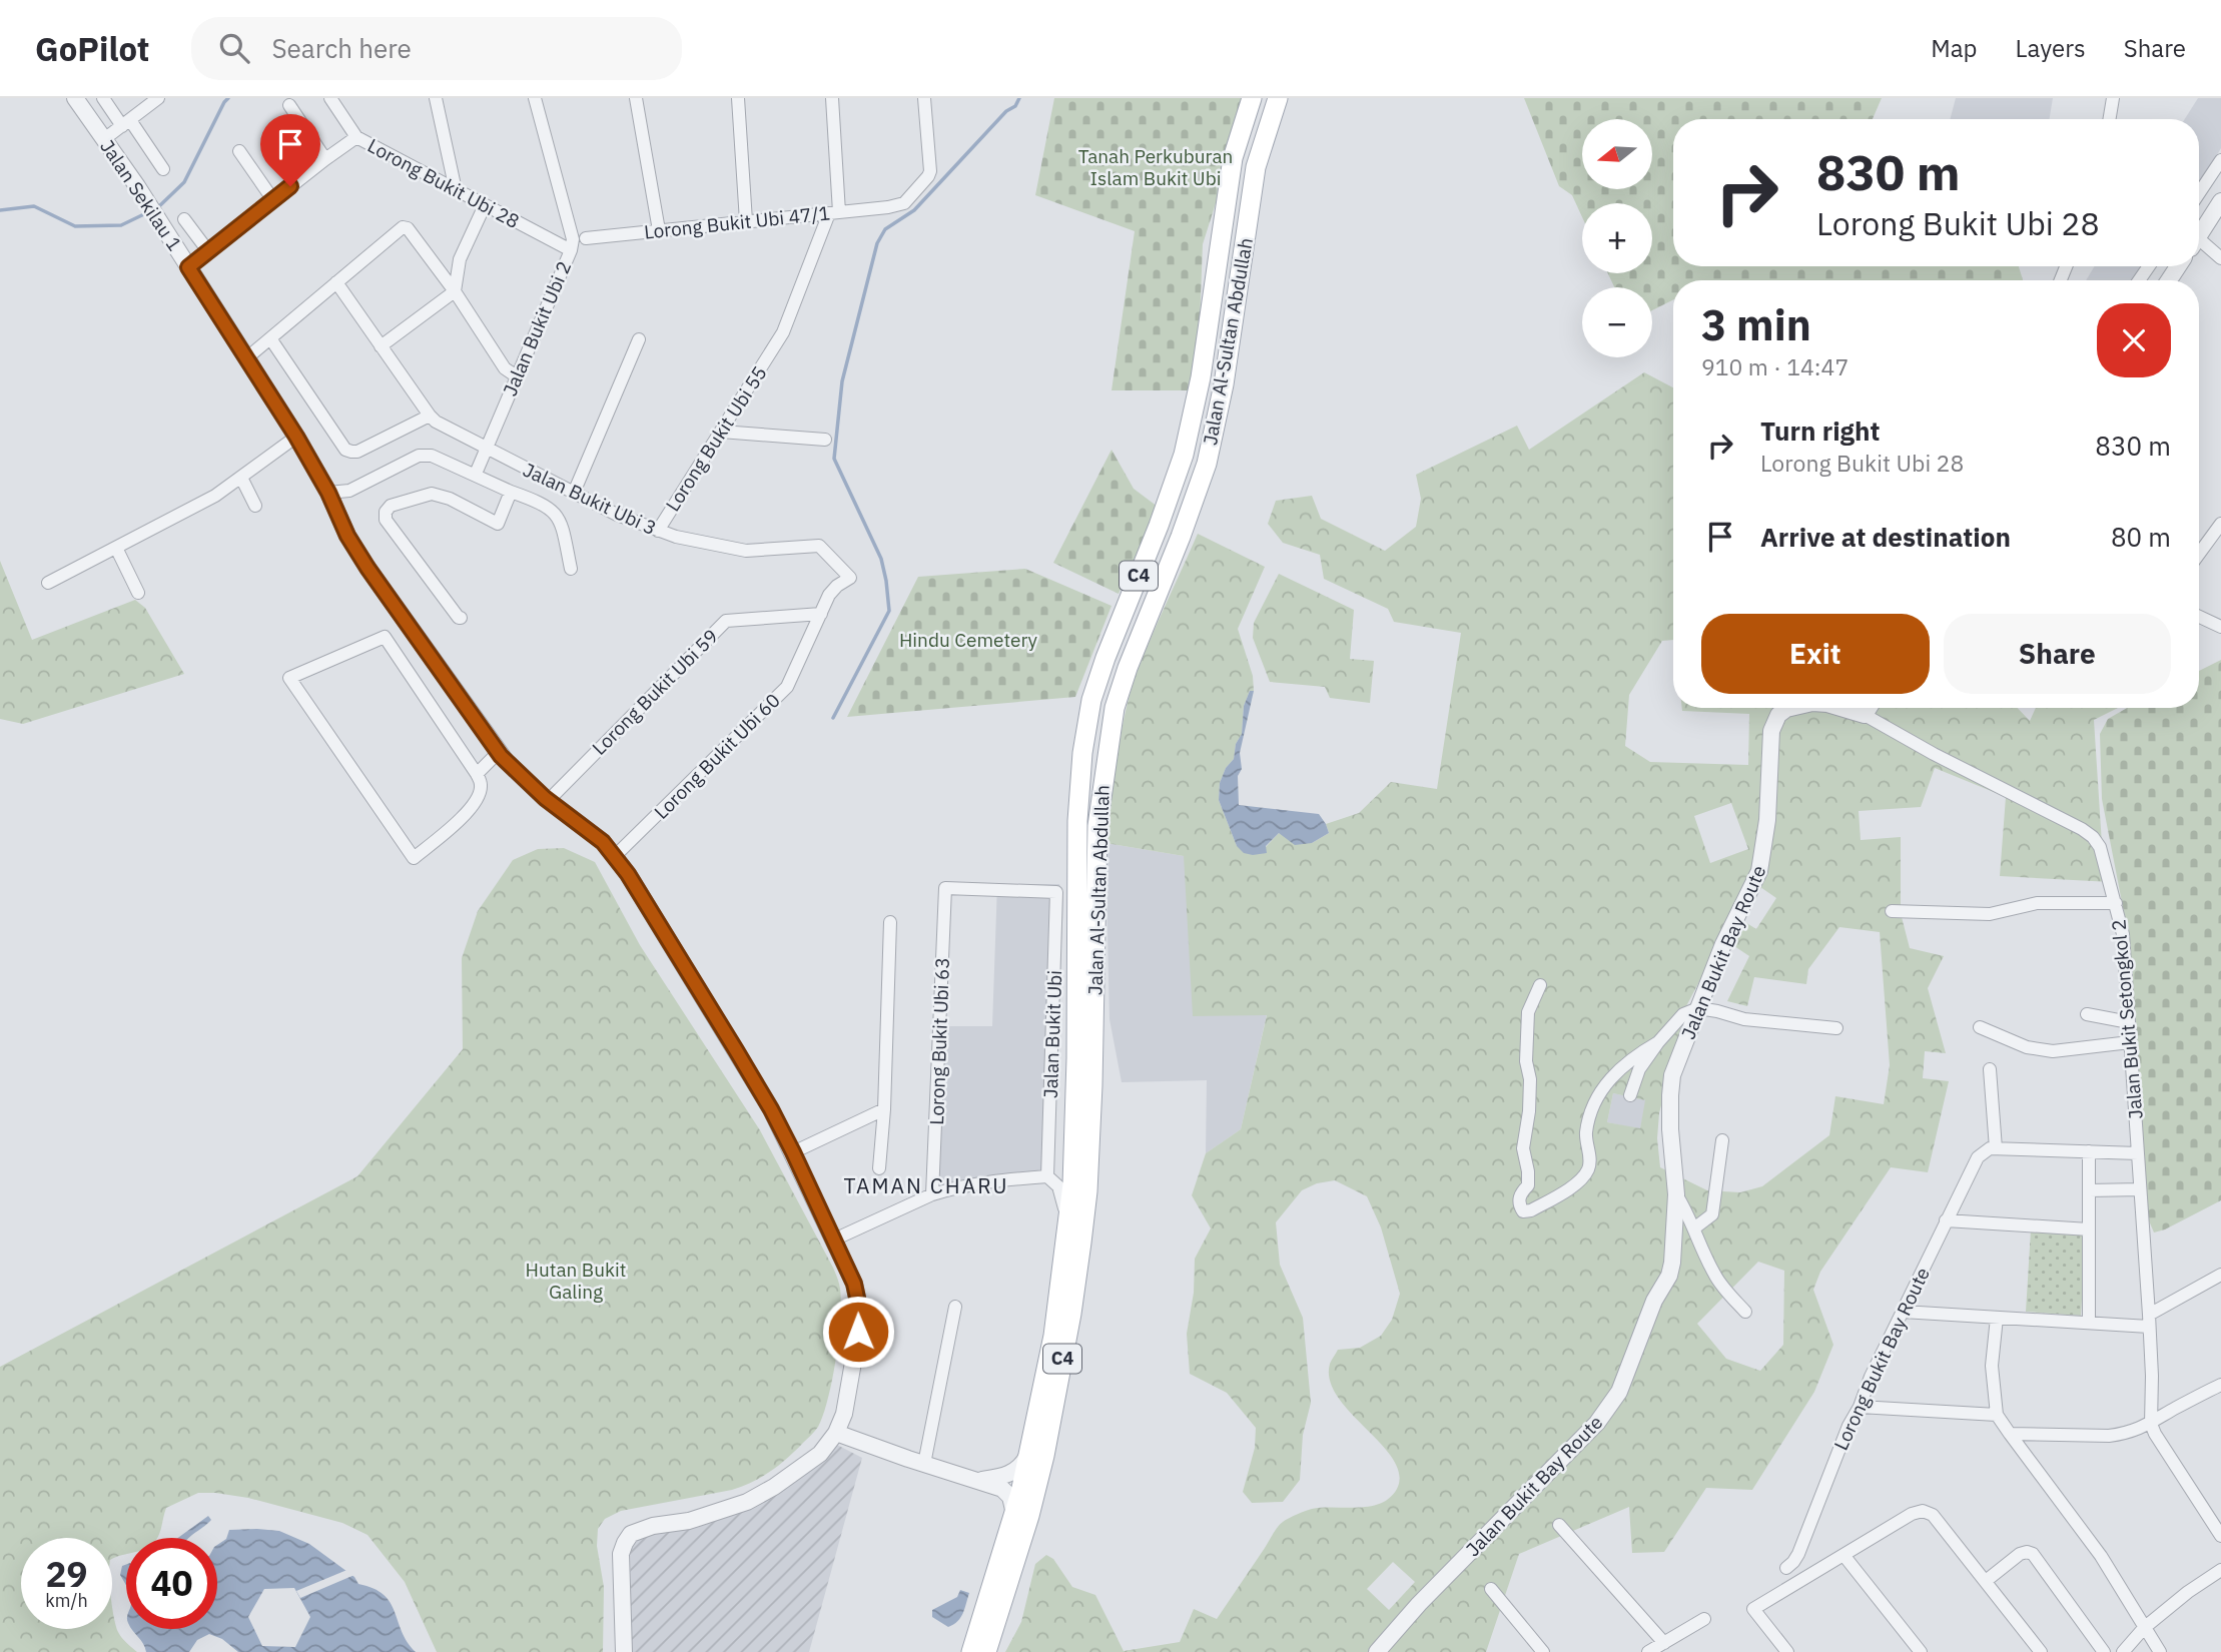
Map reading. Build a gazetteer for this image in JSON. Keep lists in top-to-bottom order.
{
  "streets": {
    "main road": ["Jalan Al-Sultan Abdullah", "C4"],
    "street": [
      "Lorong Bukit Ubi 28",
      "Jalan Sekilau 1",
      "Lorong Bukit Ubi 47/1",
      "Jalan Bukit Ubi 2",
      "Lorong Bukit Ubi 55",
      "Jalan Bukit Ubi 3",
      "Lorong Bukit Ubi 59",
      "Lorong Bukit Ubi 60",
      "Jalan Bukit Bay Route",
      "Jalan Bukit Setongkol 2",
      "Jalan Bukit Ubi",
      "Lorong Bukit Ubi 63",
      "Lorong Bukit Bay Route"
    ]
  },
  "crossings": [
    ["Lorong Bukit Ubi 28", "Jalan Sekilau 1"],
    ["Lorong Bukit Ubi 28", "Jalan Bukit Ubi 2"],
    ["Jalan Sekilau 1", "Lorong Bukit Ubi 59"],
    ["Jalan Sekilau 1", "Lorong Bukit Ubi 60"],
    ["Lorong Bukit Ubi 47/1", "Lorong Bukit Ubi 55"],
    ["Jalan Bukit Ubi 2", "Jalan Bukit Ubi 3"],
    ["Lorong Bukit Ubi 55", "Jalan Bukit Ubi 3"],
    ["Jalan Bukit Ubi 3", "Lorong Bukit Ubi 60"],
    ["Lorong Bukit Ubi 59", "Lorong Bukit Ubi 60"],
    ["Jalan Bukit Bay Route", "Jalan Bukit Setongkol 2"],
    ["Jalan Bukit Ubi", "Lorong Bukit Ubi 63"]
  ],
  "districts": ["TAMAN CHARU"],
  "parks": ["Tanah Perkuburan Islam Bukit Ubi", "Hindu Cemetery", "Hutan Bukit Galing"],
  "north": "left",
  "page": {
    "header": "GoPilot",
    "search": "Search here",
    "nav": ["Map", "Layers", "Share"],
    "map_buttons": ["+", "−"],
    "turn": ["830 m", "Lorong Bukit Ubi 28"],
    "heading": ["3 min", "910 m · 14:47"],
    "list": [
      {
        "name": "Turn right",
        "note": "Lorong Bukit Ubi 28",
        "value": "830 m"
      },
      {
        "name": "Arrive at destination",
        "value": "80 m"
      }
    ],
    "buttons": ["Exit", "Share"],
    "speed": "29 km/h",
    "limit": "40"
  }
}
